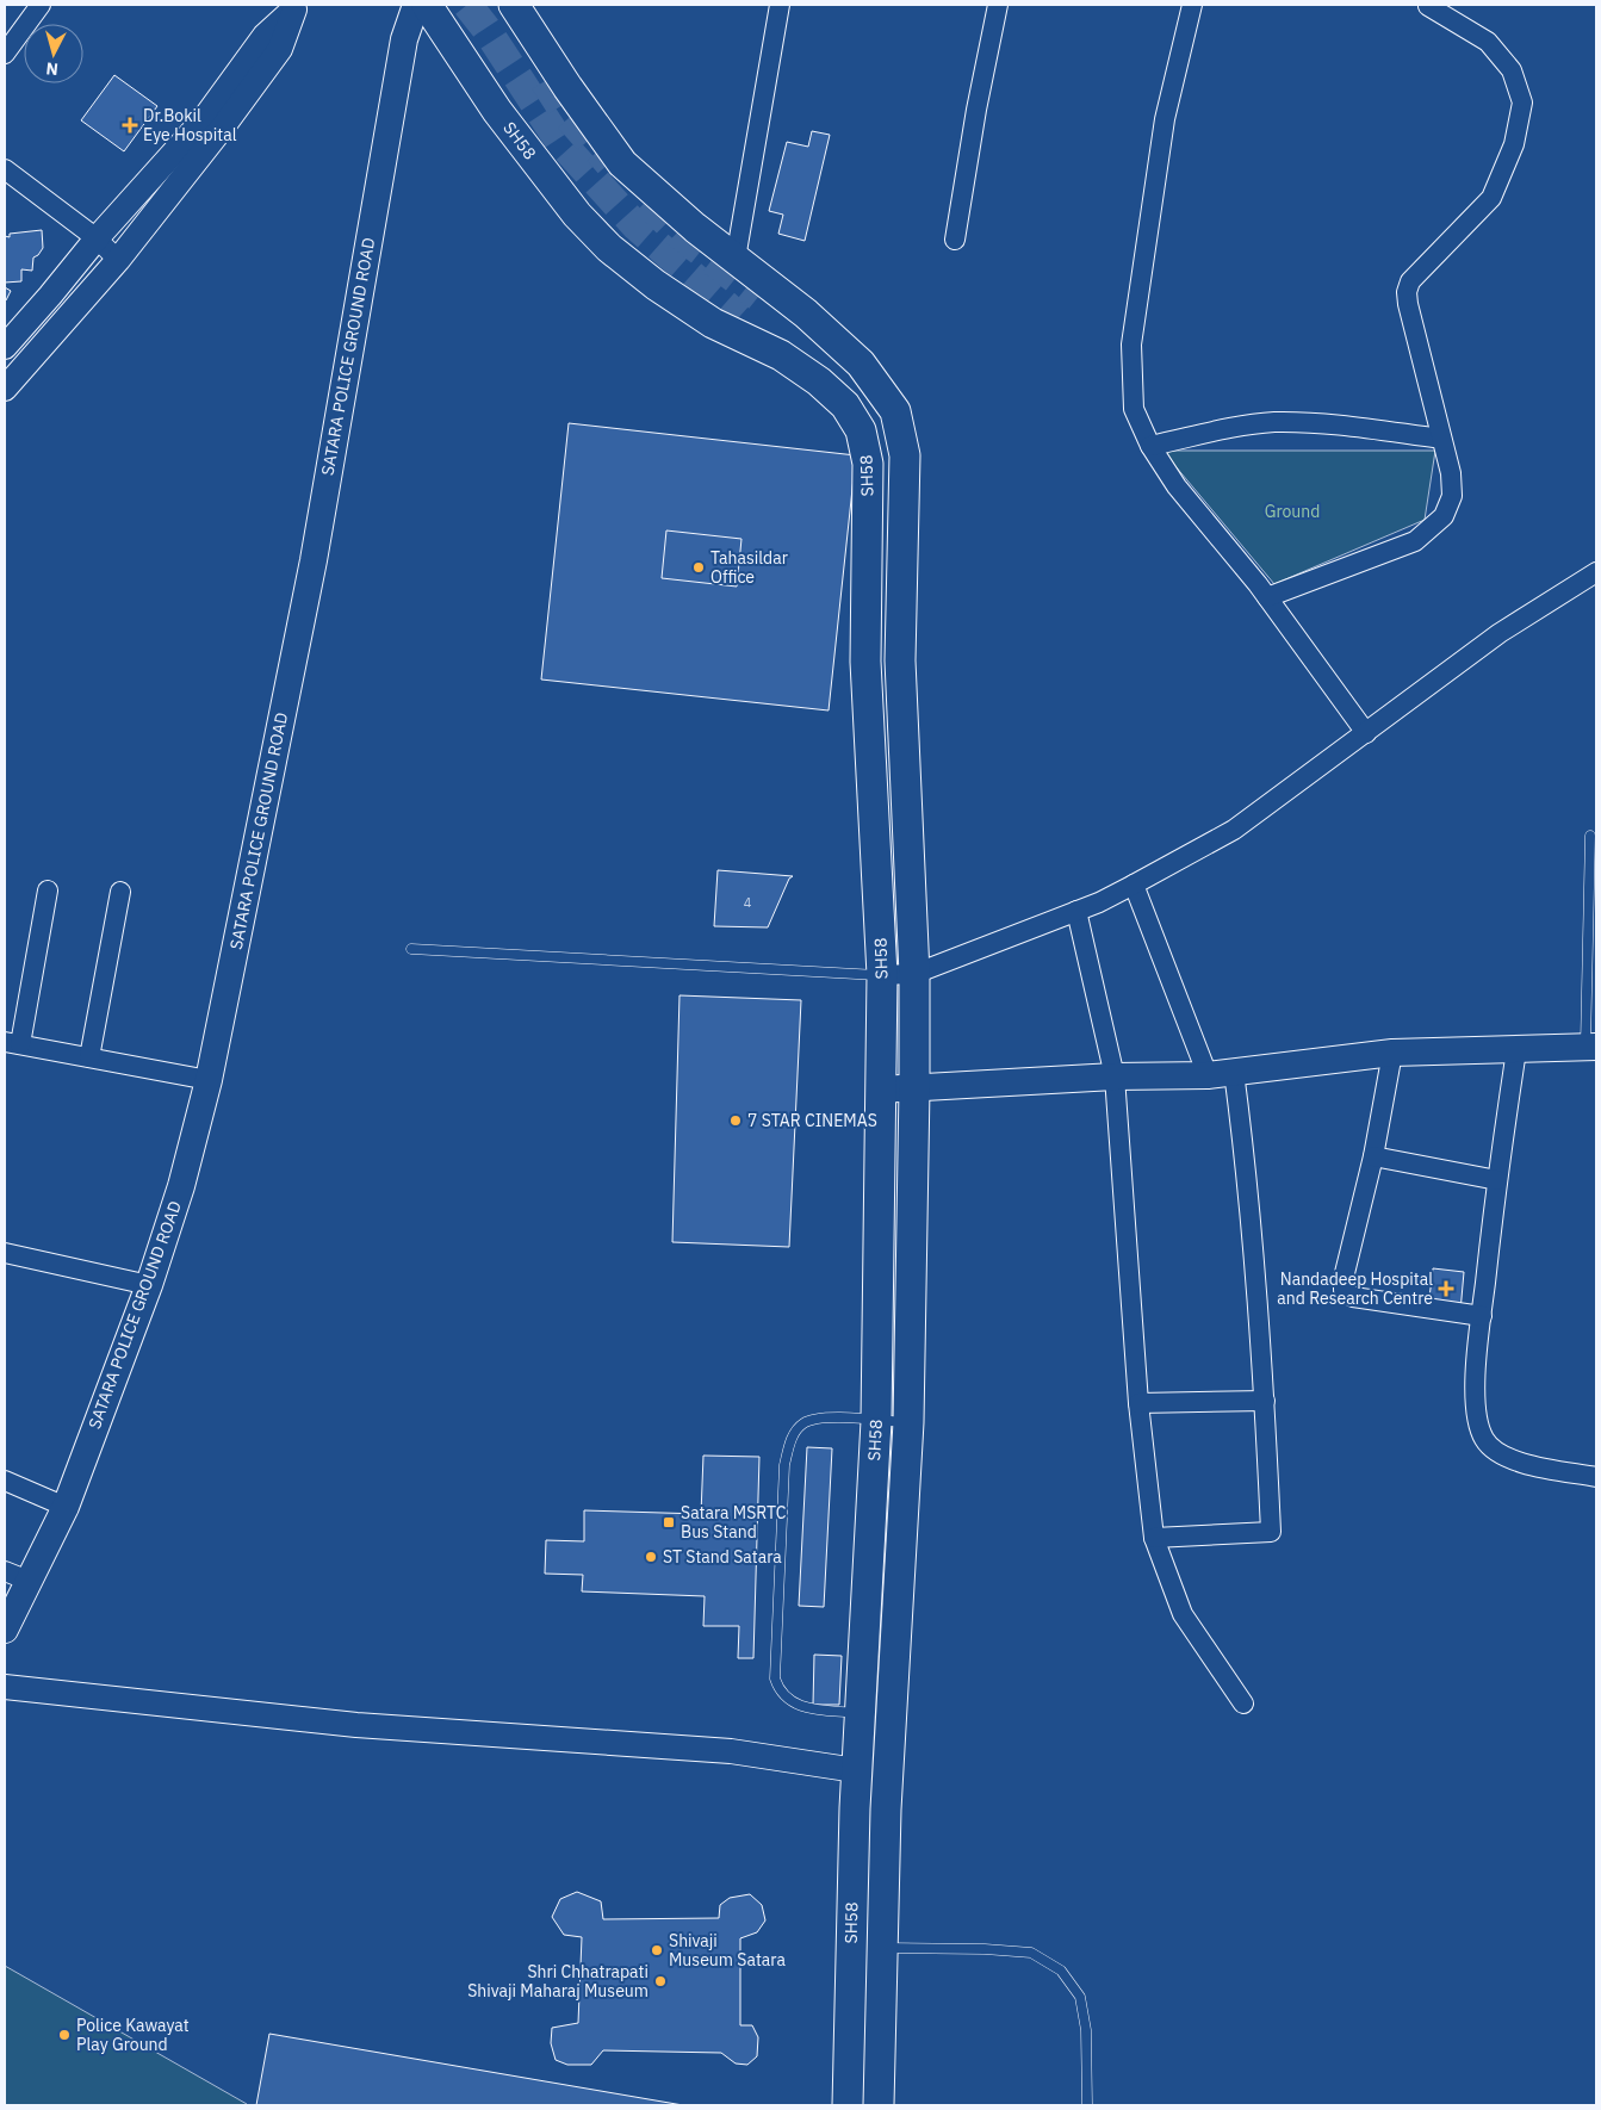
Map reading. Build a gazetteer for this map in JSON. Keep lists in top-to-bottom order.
{
  "streets": {
    "main road": ["SH58", "SATARA POLICE GROUND ROAD"]
  },
  "parks": ["Ground"],
  "places": {
    "health": ["Dr.Bokil Eye Hospital", "Nandadeep Hospital and Research Centre"],
    "other": [
      "Tahasildar Office",
      "7 STAR CINEMAS",
      "ST Stand Satara",
      "Shivaji Museum Satara",
      "Shri Chhatrapati Shivaji Maharaj Museum",
      "Police Kawayat Play Ground"
    ],
    "transit": ["Satara MSRTC Bus Stand"]
  },
  "house_numbers": ["4"],
  "north": "bottom"
}
